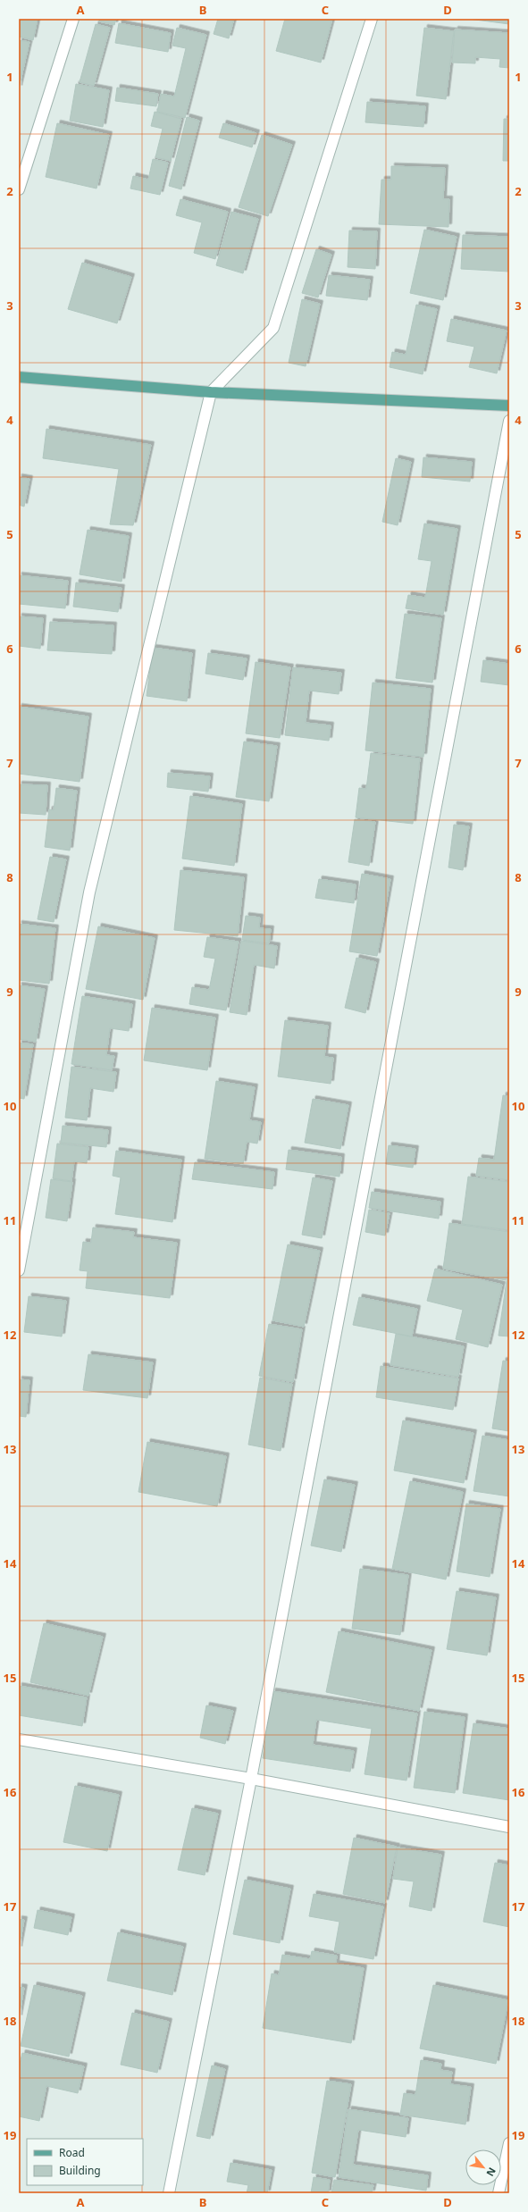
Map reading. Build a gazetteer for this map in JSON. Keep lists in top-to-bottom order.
{
  "legend": ["Road", "Building"],
  "north": "bottom right",
  "grid": {
    "columns": [
      "A",
      "B",
      "C",
      "D"
    ],
    "rows": [
      "1",
      "2",
      "3",
      "4",
      "5",
      "6",
      "7",
      "8",
      "9",
      "10",
      "11",
      "12",
      "13",
      "14",
      "15",
      "16",
      "17",
      "18",
      "19"
    ]
  }
}
